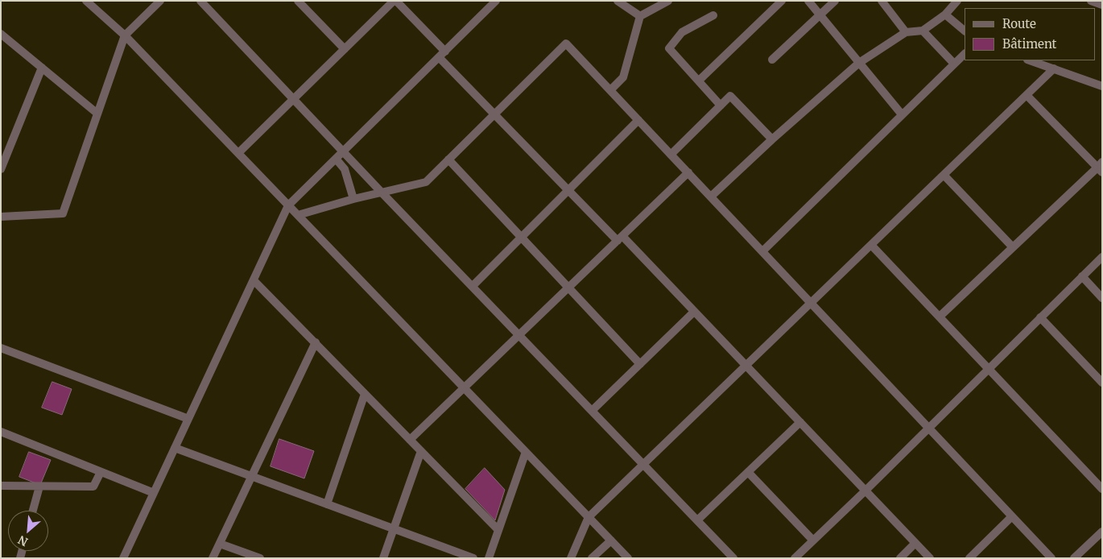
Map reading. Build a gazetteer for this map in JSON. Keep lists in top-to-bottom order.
{
  "legend": ["Route", "Bâtiment"],
  "north": "bottom left"
}
